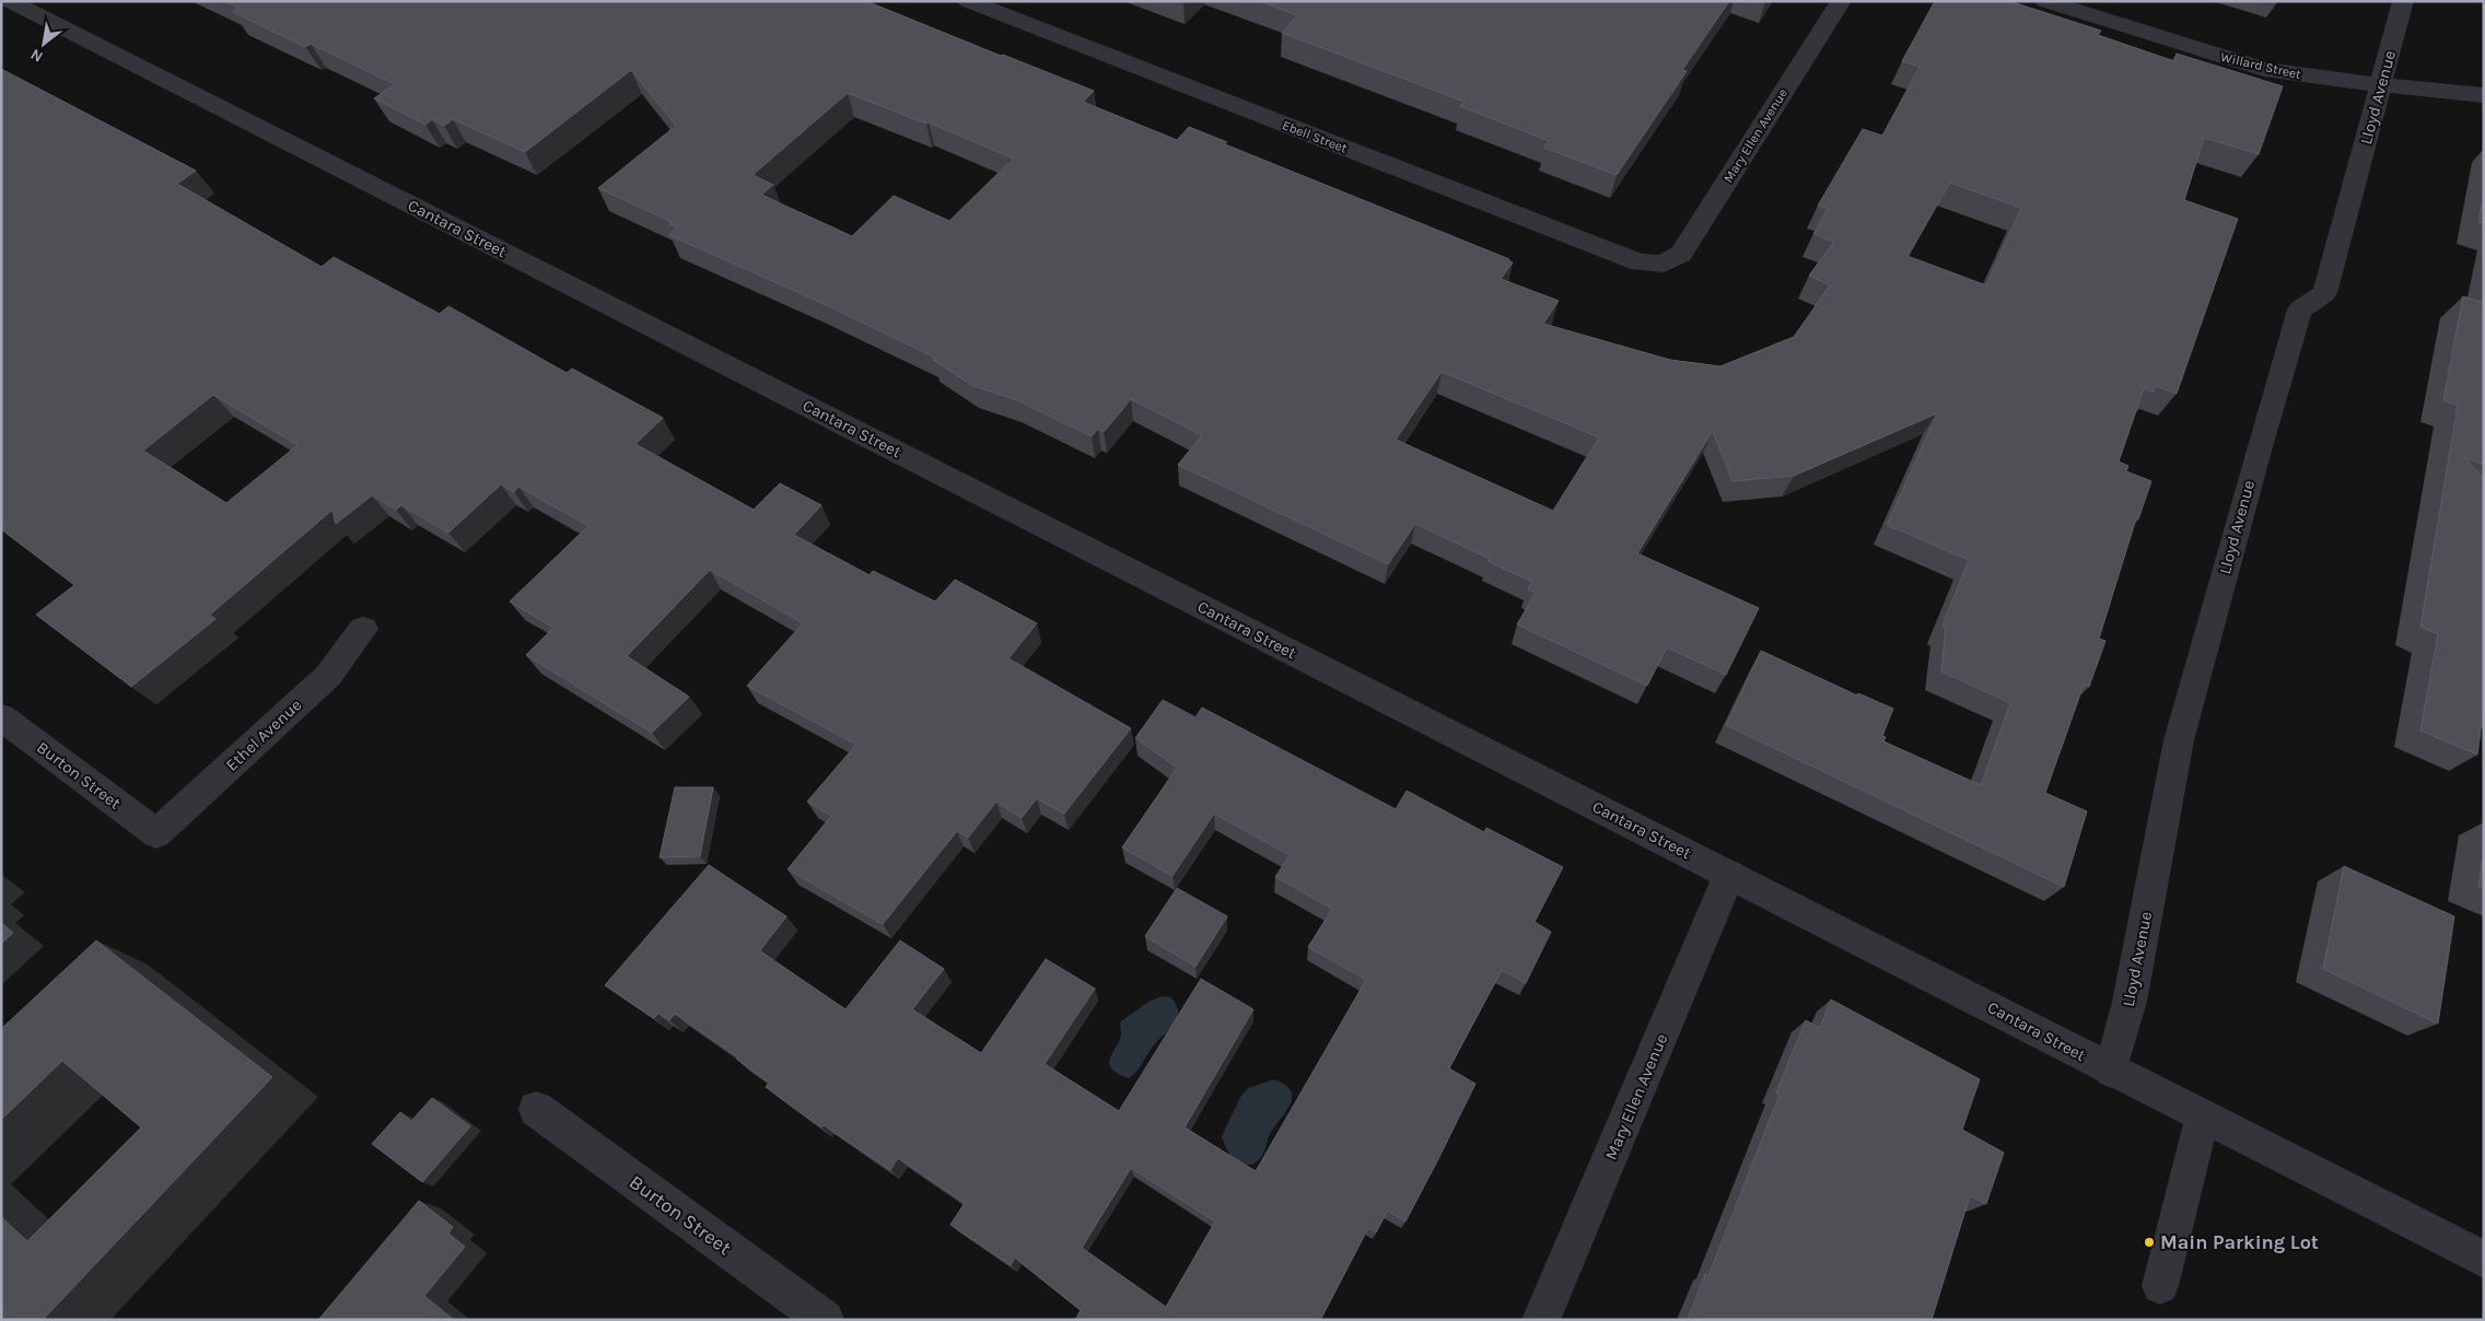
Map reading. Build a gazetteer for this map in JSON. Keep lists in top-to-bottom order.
{
  "streets": {
    "street": [
      "Willard Street",
      "Lloyd Avenue",
      "Mary Ellen Avenue",
      "Ebell Street",
      "Cantara Street",
      "Ethel Avenue",
      "Burton Street"
    ]
  },
  "crossings": [
    ["Willard Street", "Lloyd Avenue"],
    ["Lloyd Avenue", "Cantara Street"],
    ["Mary Ellen Avenue", "Ebell Street"],
    ["Mary Ellen Avenue", "Cantara Street"],
    ["Ethel Avenue", "Burton Street"]
  ],
  "places": ["Main Parking Lot"],
  "north": "bottom left"
}
